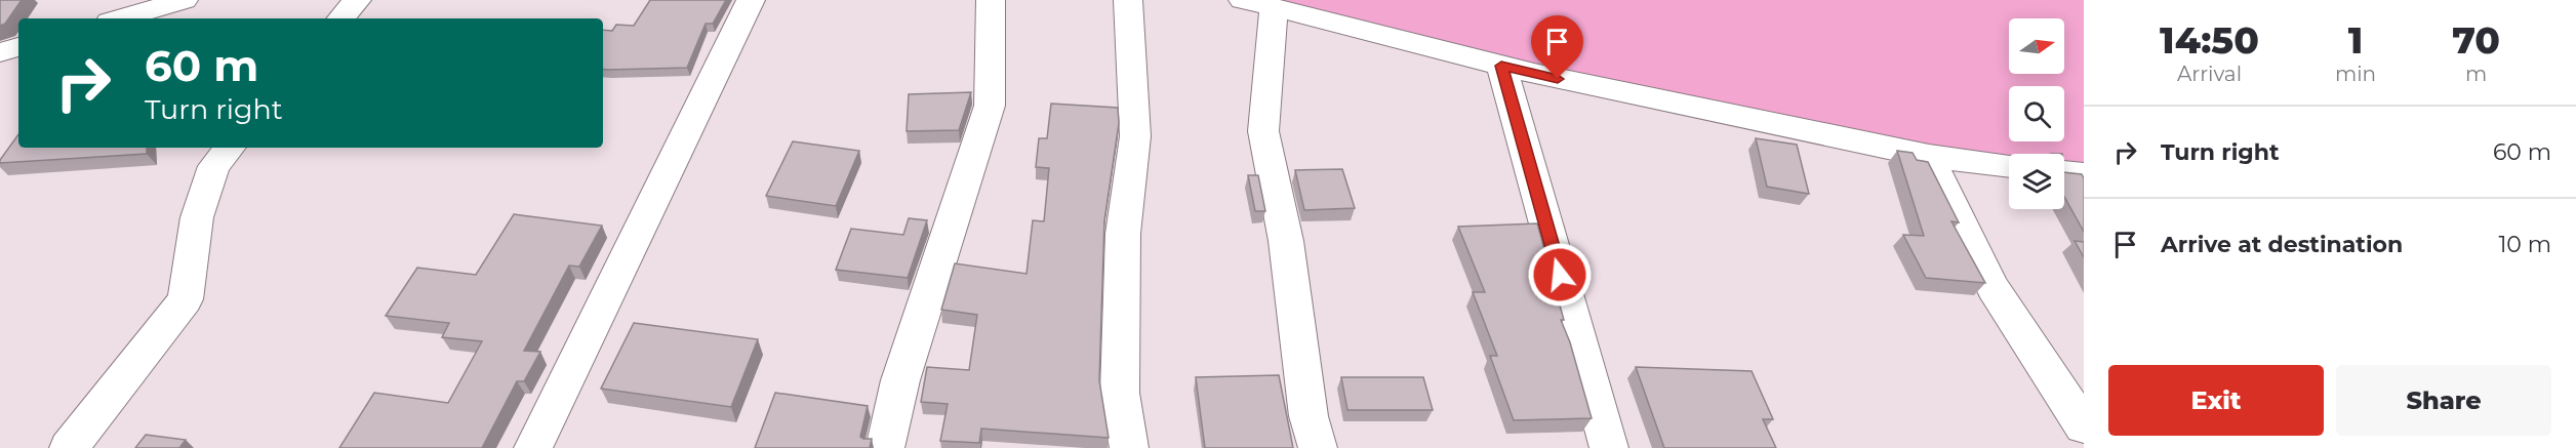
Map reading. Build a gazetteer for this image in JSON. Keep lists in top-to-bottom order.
{
  "north": "right",
  "page": {
    "eta": [
      "14:50",
      "Arrival",
      "1",
      "min",
      "70",
      "m"
    ],
    "turn": ["60 m", "Turn right"],
    "list": [
      {
        "name": "Turn right",
        "value": "60 m"
      },
      {
        "name": "Arrive at destination",
        "value": "10 m"
      }
    ],
    "buttons": ["Exit", "Share"]
  }
}
